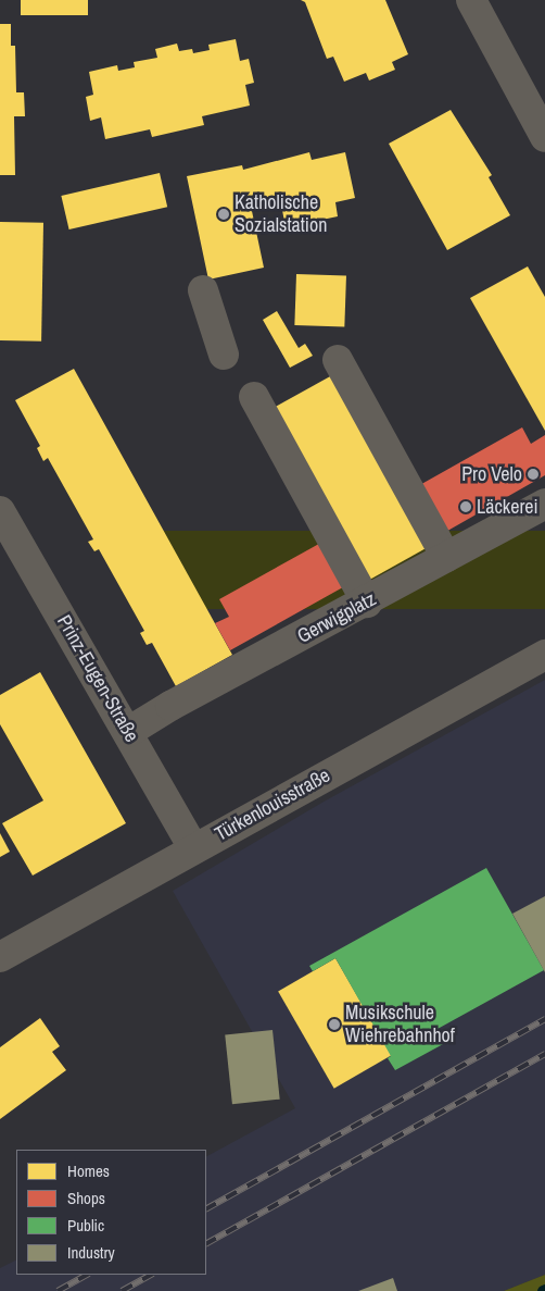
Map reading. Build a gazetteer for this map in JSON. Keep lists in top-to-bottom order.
{
  "streets": {
    "street": ["Gerwigplatz", "Prinz-Eugen-Straße", "Türkenlouisstraße"]
  },
  "crossings": [
    ["Gerwigplatz", "Prinz-Eugen-Straße"],
    ["Prinz-Eugen-Straße", "Türkenlouisstraße"]
  ],
  "places": [
    "Katholische Sozialstation",
    "Pro Velo",
    "Läckerei",
    "Musikschule Wiehrebahnhof"
  ],
  "legend": [
    "Homes",
    "Shops",
    "Public",
    "Industry"
  ]
}
